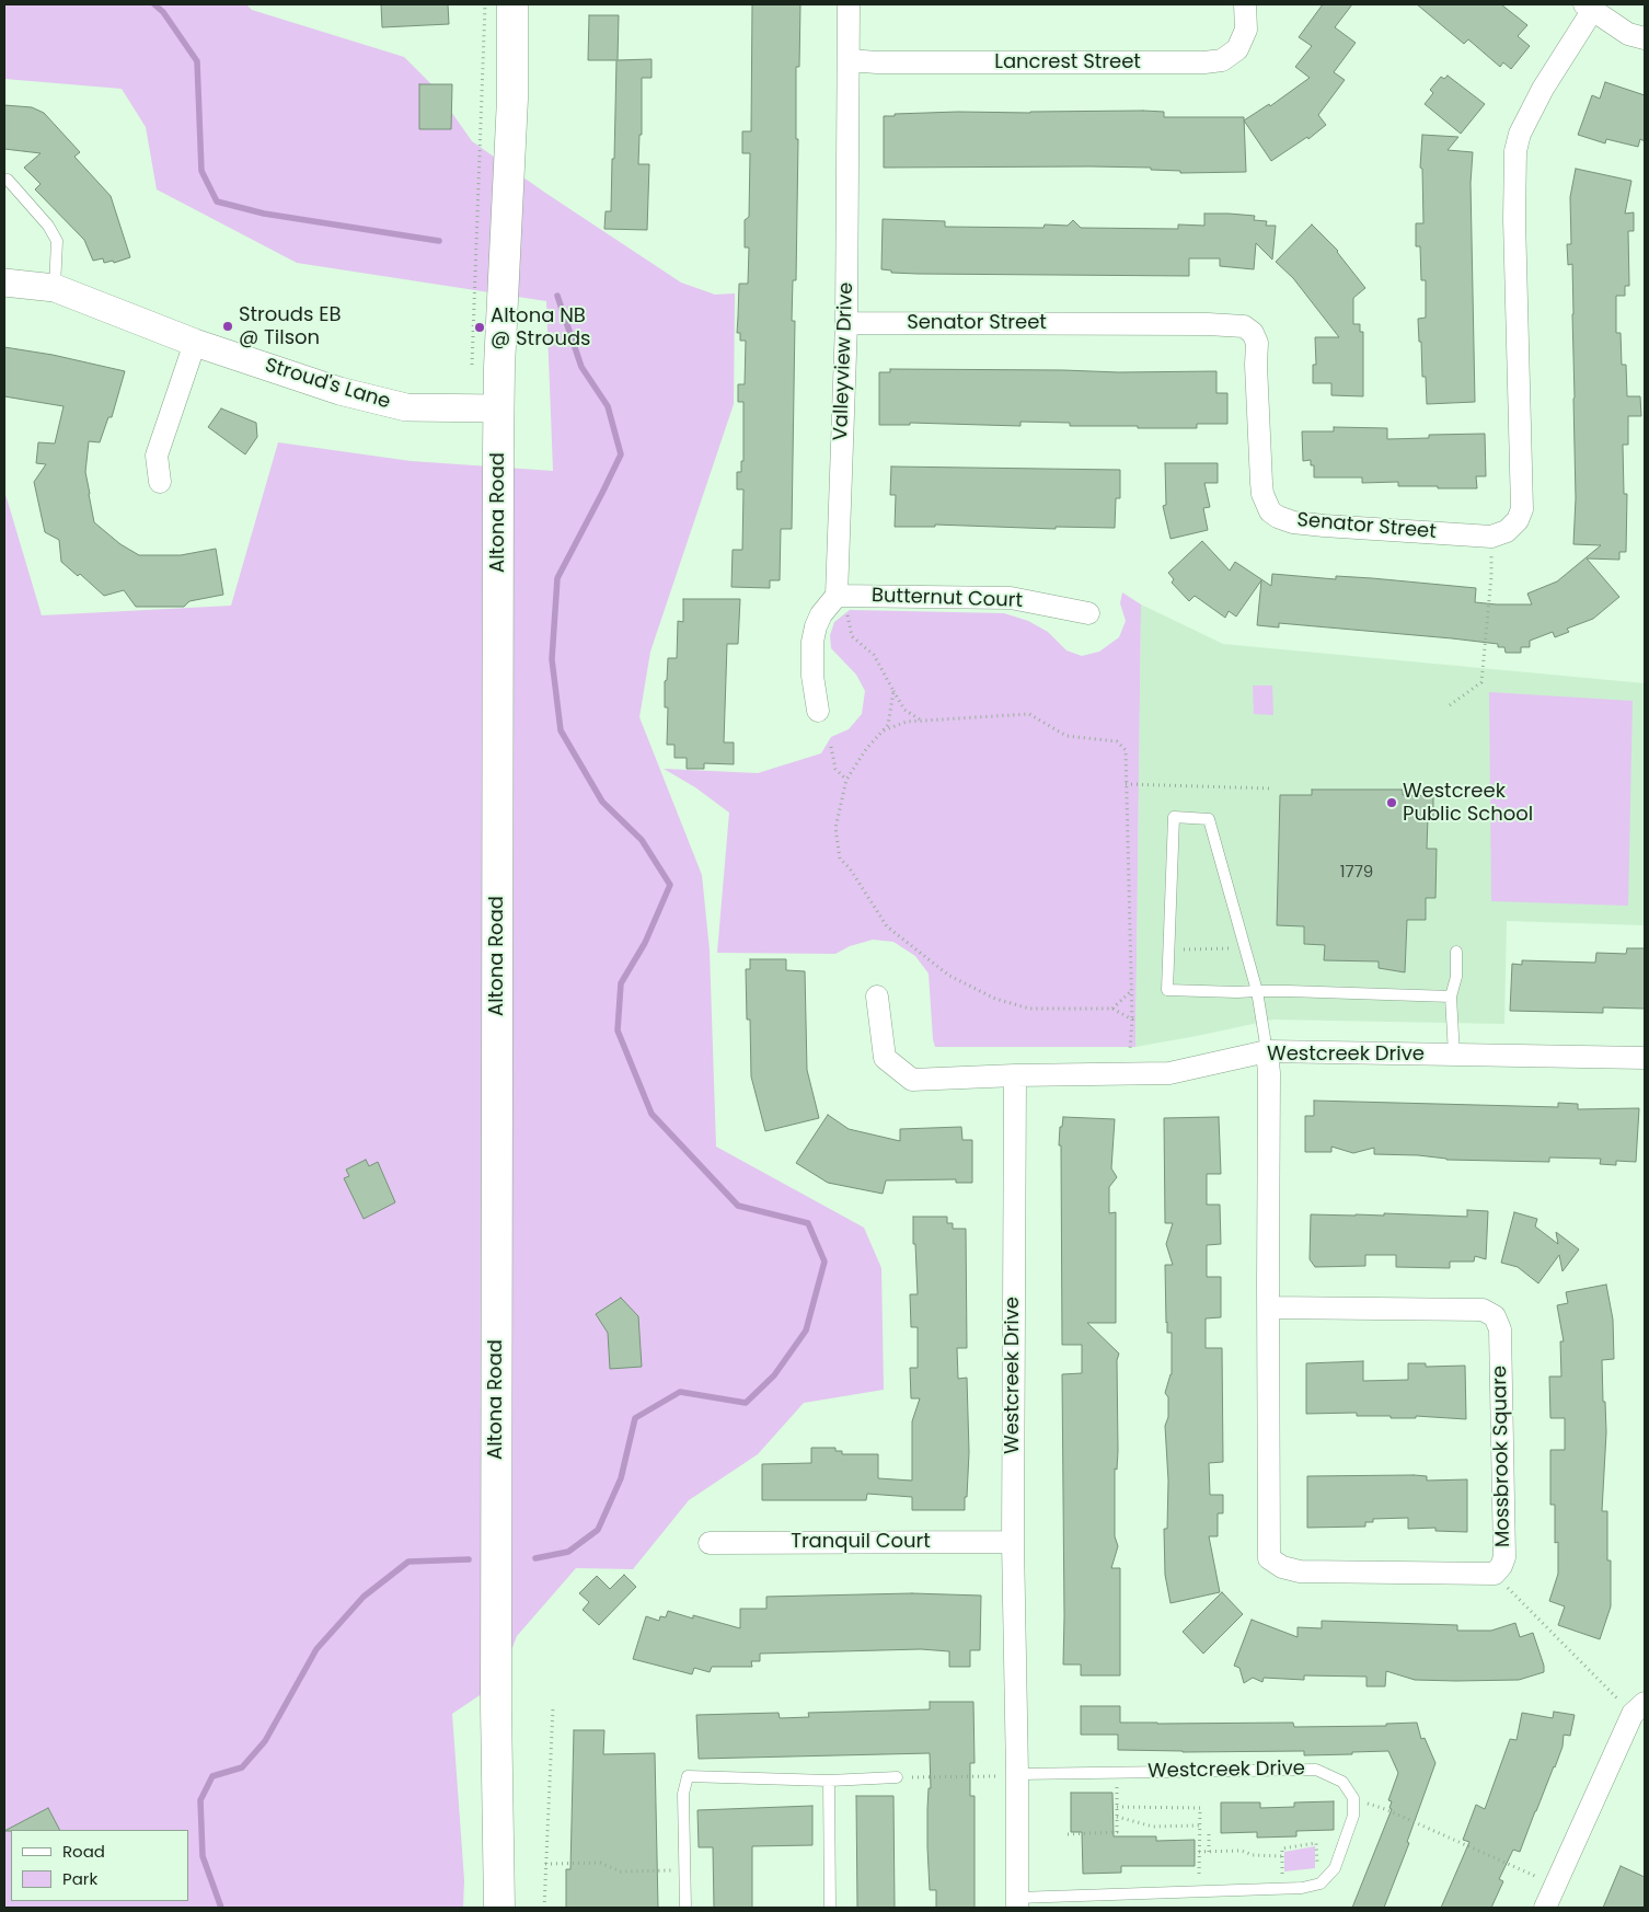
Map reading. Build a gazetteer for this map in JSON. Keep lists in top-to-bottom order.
{
  "streets": {
    "main road": ["Altona Road"],
    "street": [
      "Lancrest Street",
      "Senator Street",
      "Valleyview Drive",
      "Stroud's Lane",
      "Butternut Court",
      "Westcreek Drive",
      "Mossbrook Square",
      "Tranquil Court"
    ]
  },
  "crossings": [
    ["Lancrest Street", "Valleyview Drive"],
    ["Senator Street", "Valleyview Drive"],
    ["Valleyview Drive", "Butternut Court"],
    ["Stroud's Lane", "Altona Road"],
    ["Westcreek Drive", "Mossbrook Square"],
    ["Westcreek Drive", "Tranquil Court"]
  ],
  "places": ["Strouds EB @ Tilson", "Altona NB @ Strouds", "Westcreek Public School"],
  "house_numbers": ["1779"],
  "legend": ["Road", "Park"]
}
